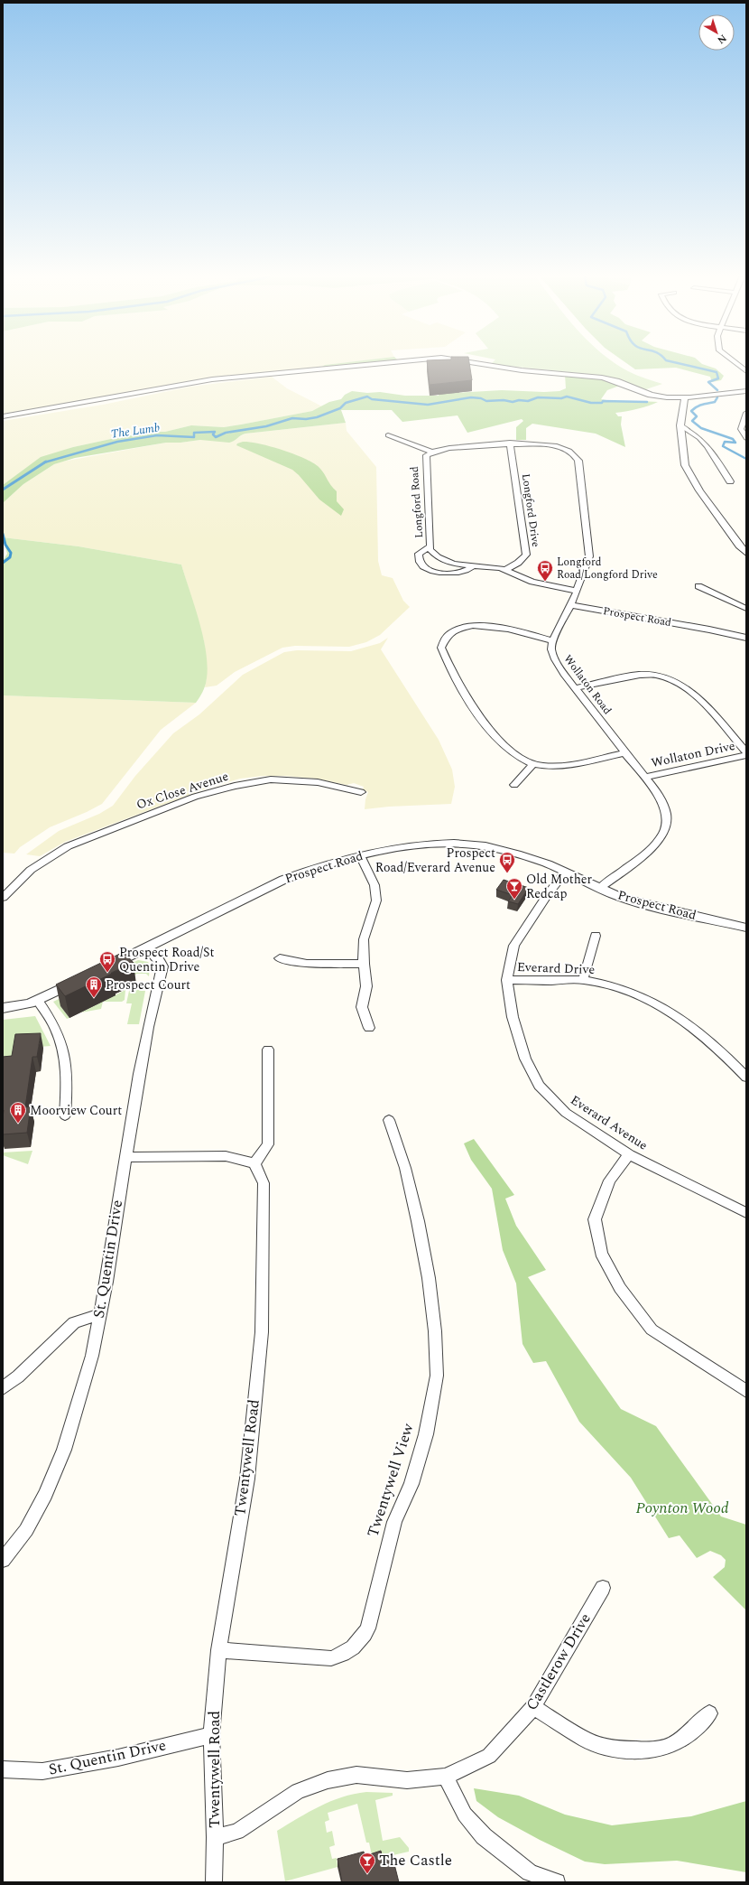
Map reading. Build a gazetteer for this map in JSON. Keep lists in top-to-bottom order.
{
  "streets": {
    "street": [
      "Longford Road",
      "Longford Drive",
      "Prospect Road",
      "Wollaton Road",
      "Wollaton Drive",
      "Ox Close Avenue",
      "Everard Drive",
      "Everard Avenue",
      "St. Quentin Drive",
      "Twentywell Road",
      "Twentywell View",
      "Castlerow Drive"
    ]
  },
  "crossings": [
    ["Longford Road", "Longford Drive"],
    ["Prospect Road", "Wollaton Road"],
    ["Prospect Road", "Everard Avenue"],
    ["Prospect Road", "St. Quentin Drive"],
    ["Wollaton Road", "Wollaton Drive"],
    ["Everard Drive", "Everard Avenue"],
    ["St. Quentin Drive", "Twentywell Road"],
    ["Twentywell Road", "Twentywell View"],
    ["Twentywell Road", "Castlerow Drive"]
  ],
  "water": ["The Lumb"],
  "parks": ["Poynton Wood"],
  "places": {
    "bus stop": ["Longford Road/Longford Drive", "Prospect Road/Everard Avenue", "Prospect Road/St Quentin Drive"],
    "bar": ["Old Mother Redcap", "The Castle"],
    "building": ["Prospect Court", "Moorview Court"]
  },
  "north": "bottom right"
}
